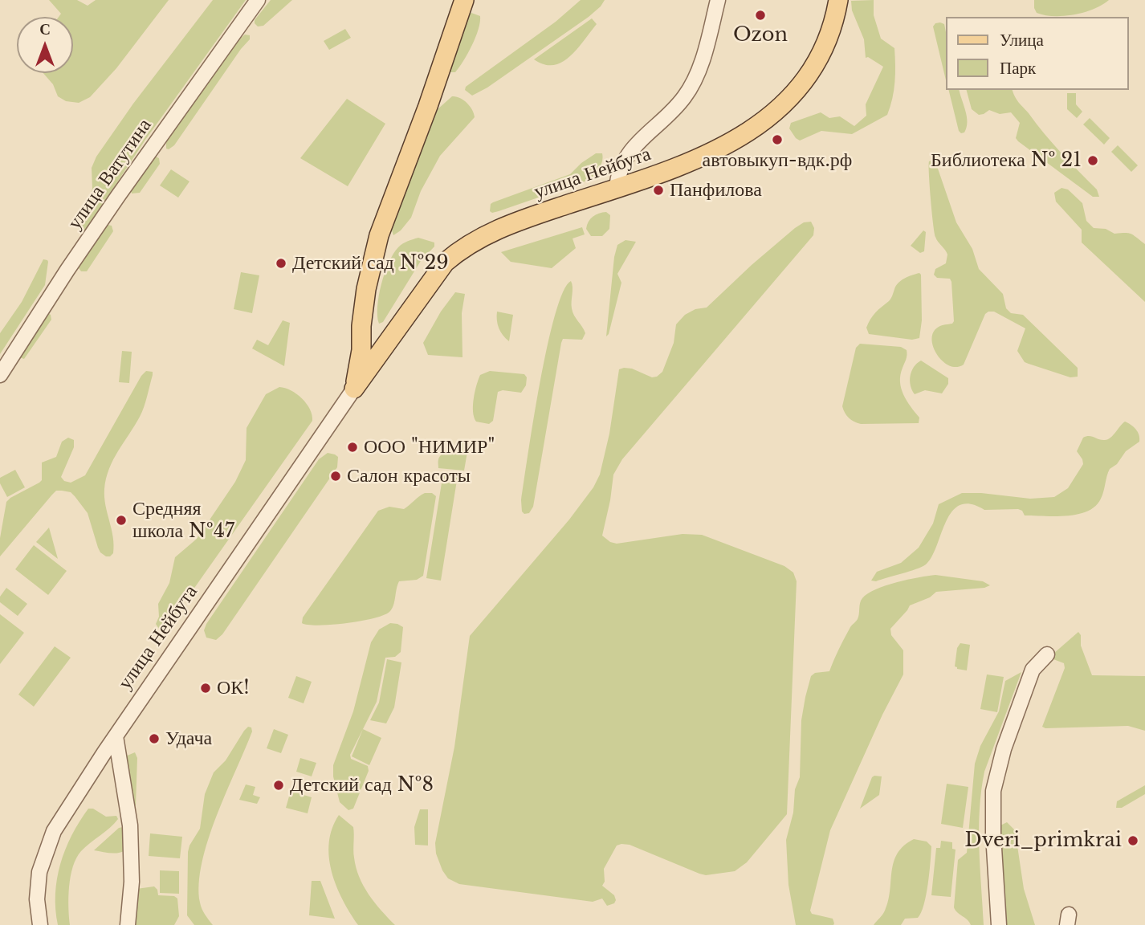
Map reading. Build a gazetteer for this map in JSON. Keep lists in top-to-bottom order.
{
  "streets": {
    "main road": ["улица Нейбута"],
    "street": ["улица Ватутина"]
  },
  "places": [
    "Ozon",
    "автовыкуп-вдк.рф",
    "Библиотека № 21",
    "Панфилова",
    "Детский сад №29",
    "ООО \"НИМИР\"",
    "Салон красоты",
    "Средняя школа №47",
    "ОК!",
    "Удача",
    "Детский сад №8",
    "Dveri_primkrai"
  ],
  "legend": ["Улица", "Парк"],
  "north": "top"
}
